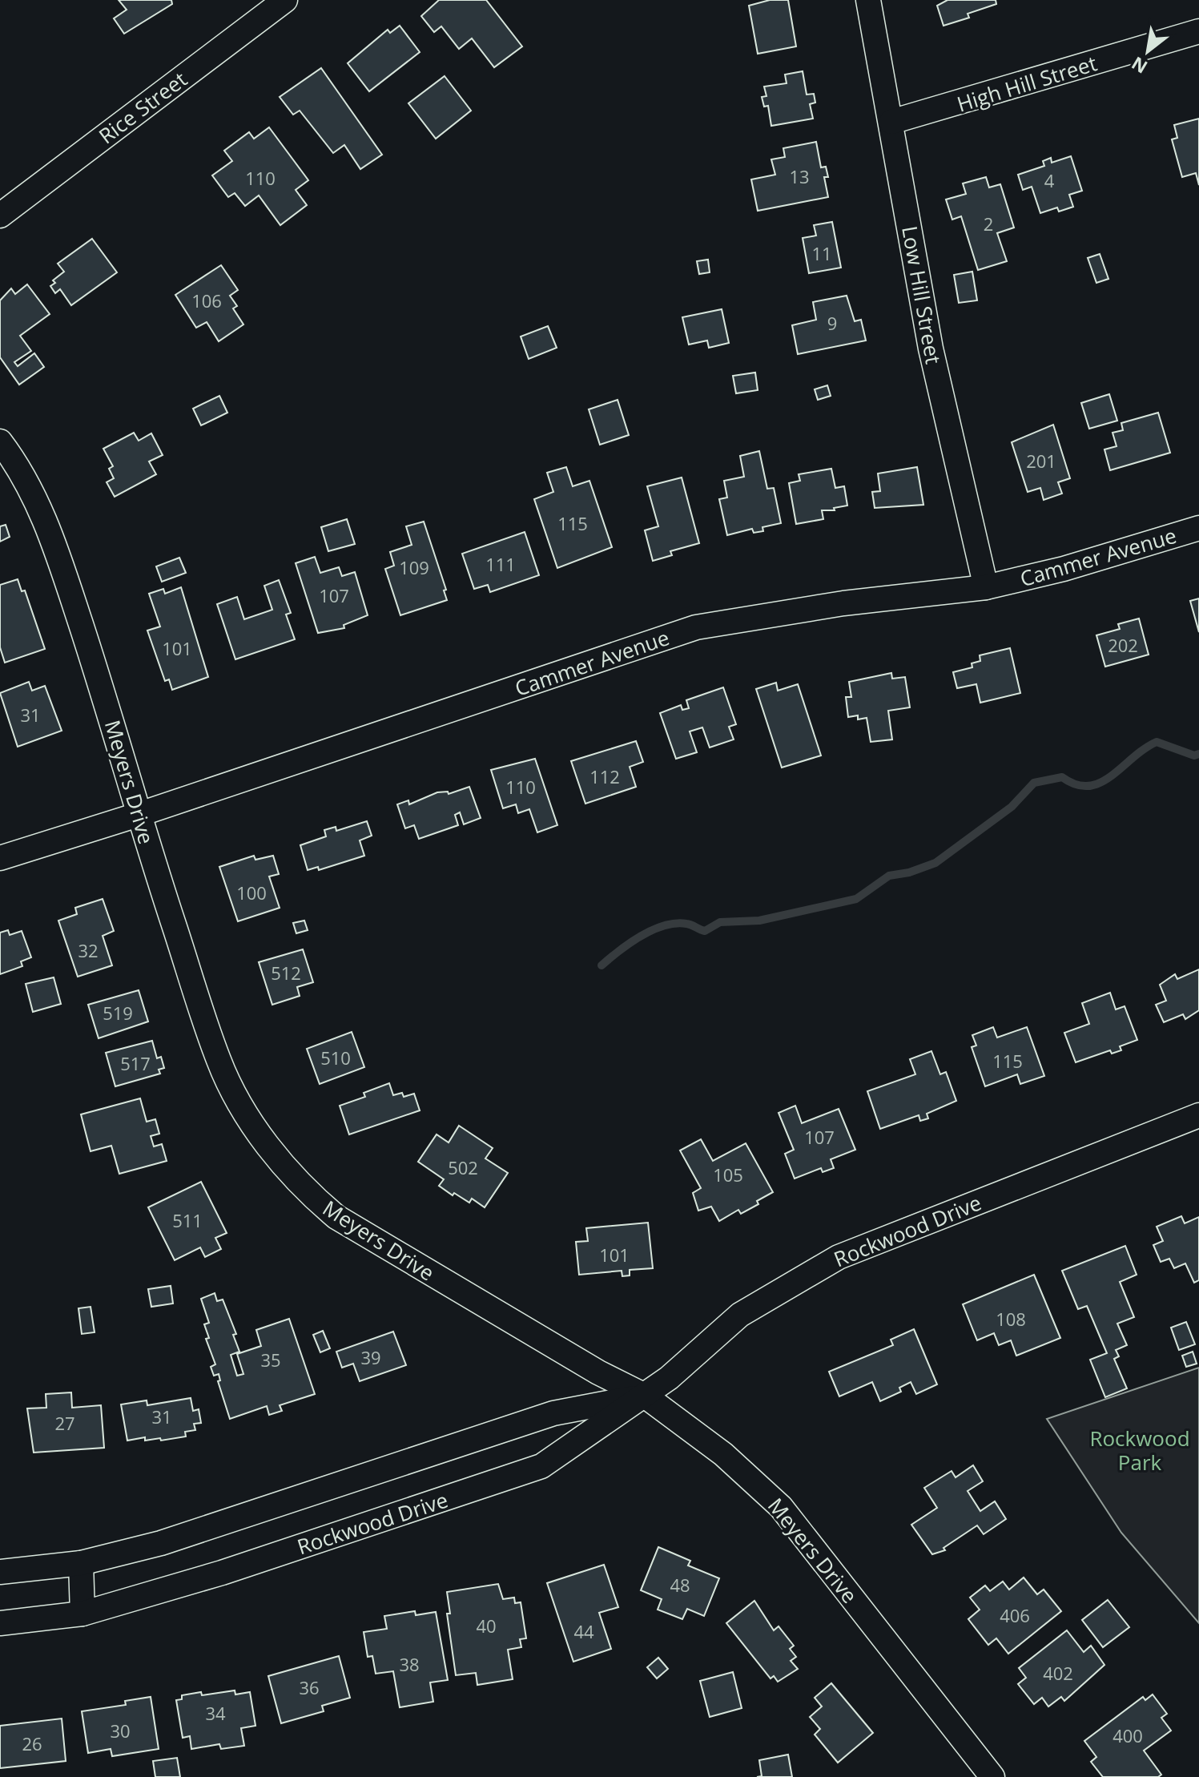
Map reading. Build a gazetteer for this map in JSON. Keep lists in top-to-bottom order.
{
  "streets": {
    "street": [
      "High Hill Street",
      "Rice Street",
      "Low Hill Street",
      "Cammer Avenue",
      "Meyers Drive",
      "Rockwood Drive"
    ]
  },
  "crossings": [
    ["High Hill Street", "Low Hill Street"],
    ["Low Hill Street", "Cammer Avenue"],
    ["Cammer Avenue", "Meyers Drive"],
    ["Meyers Drive", "Rockwood Drive"]
  ],
  "parks": ["Rockwood Park"],
  "house_numbers": [
    "13",
    "110",
    "4",
    "2",
    "11",
    "106",
    "9",
    "201",
    "115",
    "111",
    "109",
    "107",
    "202",
    "101",
    "31",
    "112",
    "110",
    "100",
    "32",
    "512",
    "519",
    "510",
    "115",
    "517",
    "107",
    "502",
    "105",
    "511",
    "101",
    "108",
    "39",
    "35",
    "31",
    "27",
    "48",
    "406",
    "40",
    "44",
    "38",
    "402",
    "36",
    "34",
    "30",
    "400",
    "26"
  ],
  "north": "bottom left"
}
